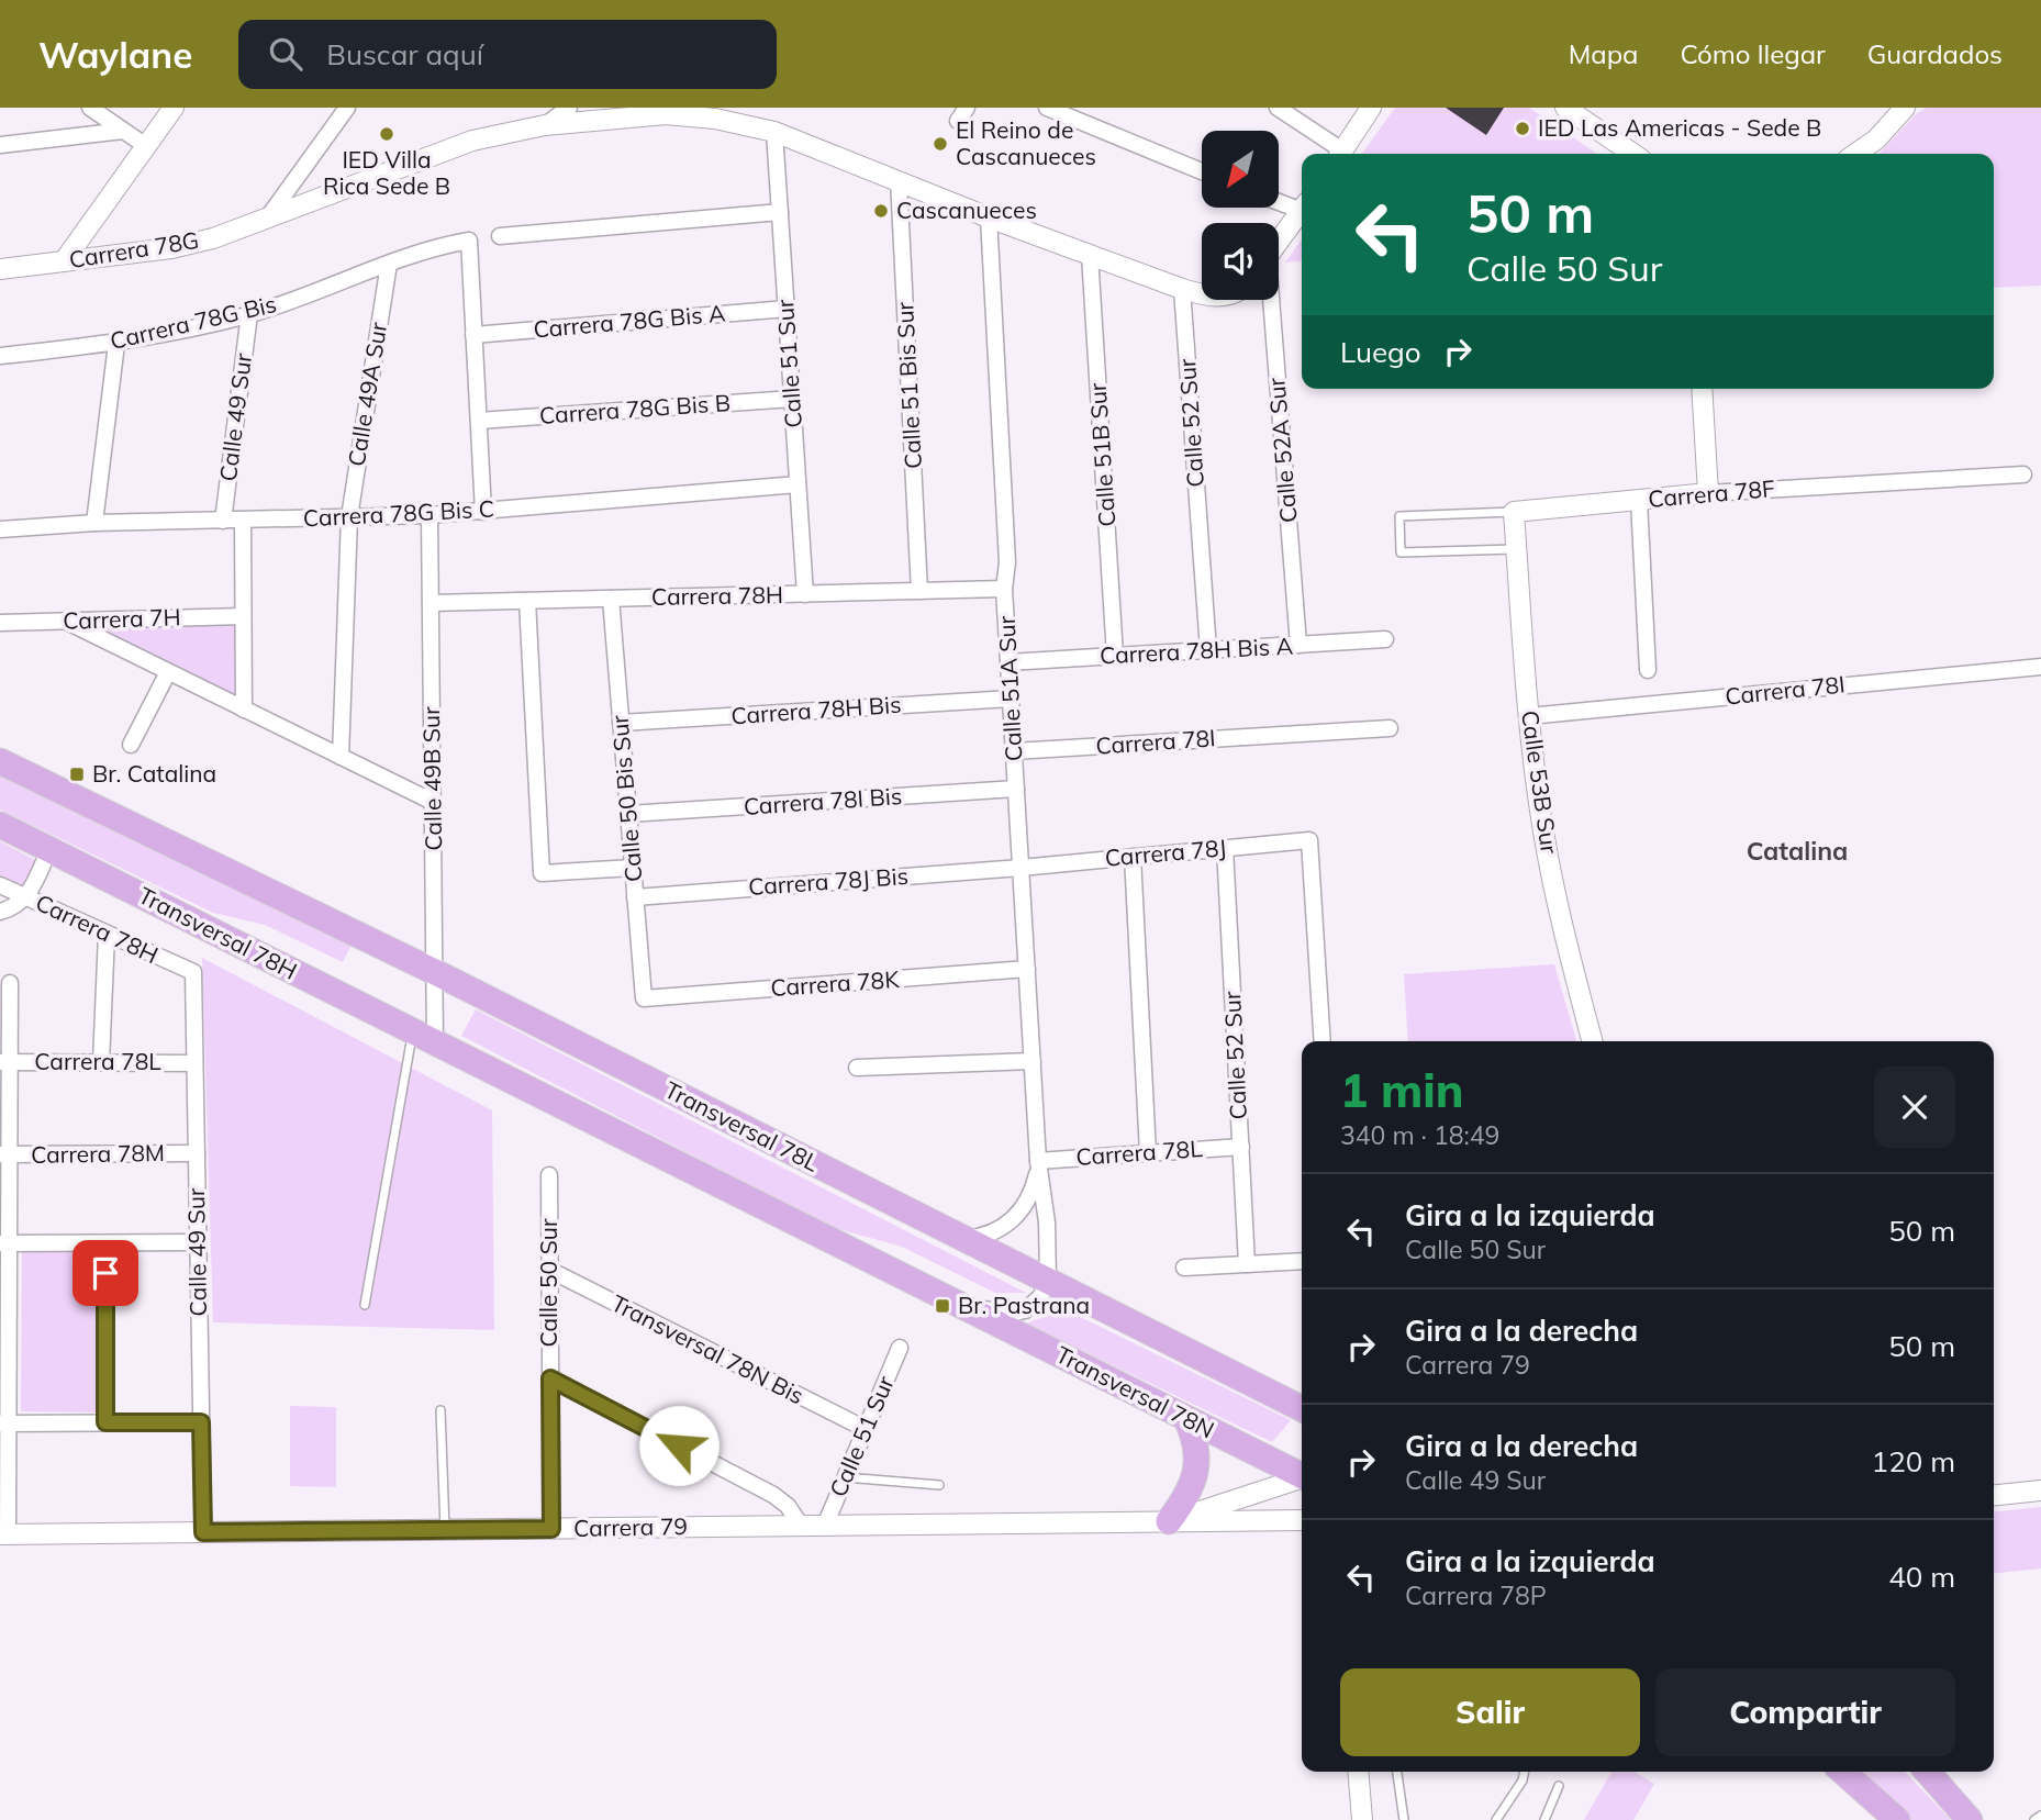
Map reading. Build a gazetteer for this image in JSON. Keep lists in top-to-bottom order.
{
  "streets": {
    "main road": ["Transversal 78H", "Transversal 78L", "Transversal 78N"],
    "street": [
      "Carrera 78G",
      "Carrera 78G Bis A",
      "Carrera 78G Bis",
      "Calle 51 Sur",
      "Calle 51 Bis Sur",
      "Calle 49A Sur",
      "Carrera 78G Bis B",
      "Calle 49 Sur",
      "Calle 52 Sur",
      "Calle 52A Sur",
      "Calle 51B Sur",
      "Carrera 78F",
      "Carrera 78G Bis C",
      "Carrera 78H",
      "Carrera 7H",
      "Carrera 78H Bis A",
      "Calle 51A Sur",
      "Carrera 78I",
      "Carrera 78H Bis",
      "Calle 49B Sur",
      "Calle 53B Sur",
      "Calle 50 Bis Sur",
      "Carrera 78I Bis",
      "Carrera 78J",
      "Carrera 78J Bis",
      "Carrera 78K",
      "Carrera 78L",
      "Carrera 78M",
      "Calle 50 Sur",
      "Transversal 78N Bis",
      "Carrera 79"
    ]
  },
  "crossings": [
    ["Carrera 78G", "Calle 51 Sur"],
    ["Carrera 78G", "Calle 51 Bis Sur"],
    ["Carrera 78G", "Calle 52 Sur"],
    ["Carrera 78G", "Calle 51B Sur"],
    ["Carrera 78G", "Calle 51A Sur"],
    ["Carrera 78G Bis A", "Carrera 78G Bis"],
    ["Carrera 78G Bis A", "Calle 51 Sur"],
    ["Carrera 78G Bis", "Calle 49A Sur"],
    ["Carrera 78G Bis", "Calle 49 Sur"],
    ["Calle 51 Sur", "Carrera 78G Bis B"],
    ["Calle 51 Sur", "Carrera 78G Bis C"],
    ["Calle 51 Sur", "Carrera 78H"],
    ["Calle 51 Sur", "Transversal 78N Bis"],
    ["Calle 51 Sur", "Carrera 79"],
    ["Calle 51 Bis Sur", "Carrera 78H"],
    ["Calle 49A Sur", "Carrera 78G Bis C"],
    ["Calle 49 Sur", "Carrera 78G Bis C"],
    ["Calle 49 Sur", "Carrera 78H"],
    ["Calle 49 Sur", "Carrera 78L"],
    ["Calle 49 Sur", "Carrera 78M"],
    ["Calle 49 Sur", "Carrera 79"],
    ["Calle 52 Sur", "Carrera 78H Bis A"],
    ["Calle 52 Sur", "Carrera 78J"],
    ["Calle 52 Sur", "Carrera 78L"],
    ["Calle 52A Sur", "Carrera 78H Bis A"],
    ["Calle 51B Sur", "Carrera 78H Bis A"],
    ["Carrera 78F", "Calle 53B Sur"],
    ["Carrera 78G Bis C", "Calle 49B Sur"],
    ["Carrera 78H", "Calle 51A Sur"],
    ["Carrera 78H", "Calle 49B Sur"],
    ["Carrera 78H", "Calle 50 Bis Sur"],
    ["Carrera 78H Bis A", "Calle 51A Sur"],
    ["Calle 51A Sur", "Carrera 78I"],
    ["Calle 51A Sur", "Carrera 78H Bis"],
    ["Calle 51A Sur", "Carrera 78I Bis"],
    ["Calle 51A Sur", "Carrera 78J"],
    ["Calle 51A Sur", "Carrera 78J Bis"],
    ["Calle 51A Sur", "Carrera 78K"],
    ["Calle 51A Sur", "Carrera 78L"],
    ["Calle 51A Sur", "Transversal 78L"],
    ["Carrera 78I", "Calle 53B Sur"],
    ["Carrera 78H Bis", "Calle 50 Bis Sur"],
    ["Calle 49B Sur", "Transversal 78H"],
    ["Calle 49B Sur", "Transversal 78L"],
    ["Calle 50 Bis Sur", "Carrera 78I Bis"],
    ["Calle 50 Bis Sur", "Carrera 78J Bis"],
    ["Calle 50 Bis Sur", "Carrera 78K"],
    ["Carrera 78J", "Carrera 78J Bis"],
    ["Calle 50 Sur", "Transversal 78N Bis"],
    ["Calle 50 Sur", "Carrera 79"]
  ],
  "districts": ["Catalina"],
  "places": {
    "other": [
      "IED Las Americas - Sede B",
      "IED Villa Rica Sede B",
      "El Reino de Cascanueces",
      "Cascanueces"
    ],
    "transit": ["Br. Catalina", "Br. Pastrana"]
  },
  "north": "bottom left",
  "page": {
    "header": "Waylane",
    "search": "Buscar aquí",
    "nav": ["Mapa", "Cómo llegar", "Guardados"],
    "turn": ["50 m", "Calle 50 Sur"],
    "then": "Luego",
    "heading": ["1 min", "340 m · 18:49"],
    "list": [
      {
        "name": "Gira a la izquierda",
        "note": "Calle 50 Sur",
        "value": "50 m"
      },
      {
        "name": "Gira a la derecha",
        "note": "Carrera 79",
        "value": "50 m"
      },
      {
        "name": "Gira a la derecha",
        "note": "Calle 49 Sur",
        "value": "120 m"
      },
      {
        "name": "Gira a la izquierda",
        "note": "Carrera 78P",
        "value": "40 m"
      }
    ],
    "buttons": ["Salir", "Compartir"]
  }
}
